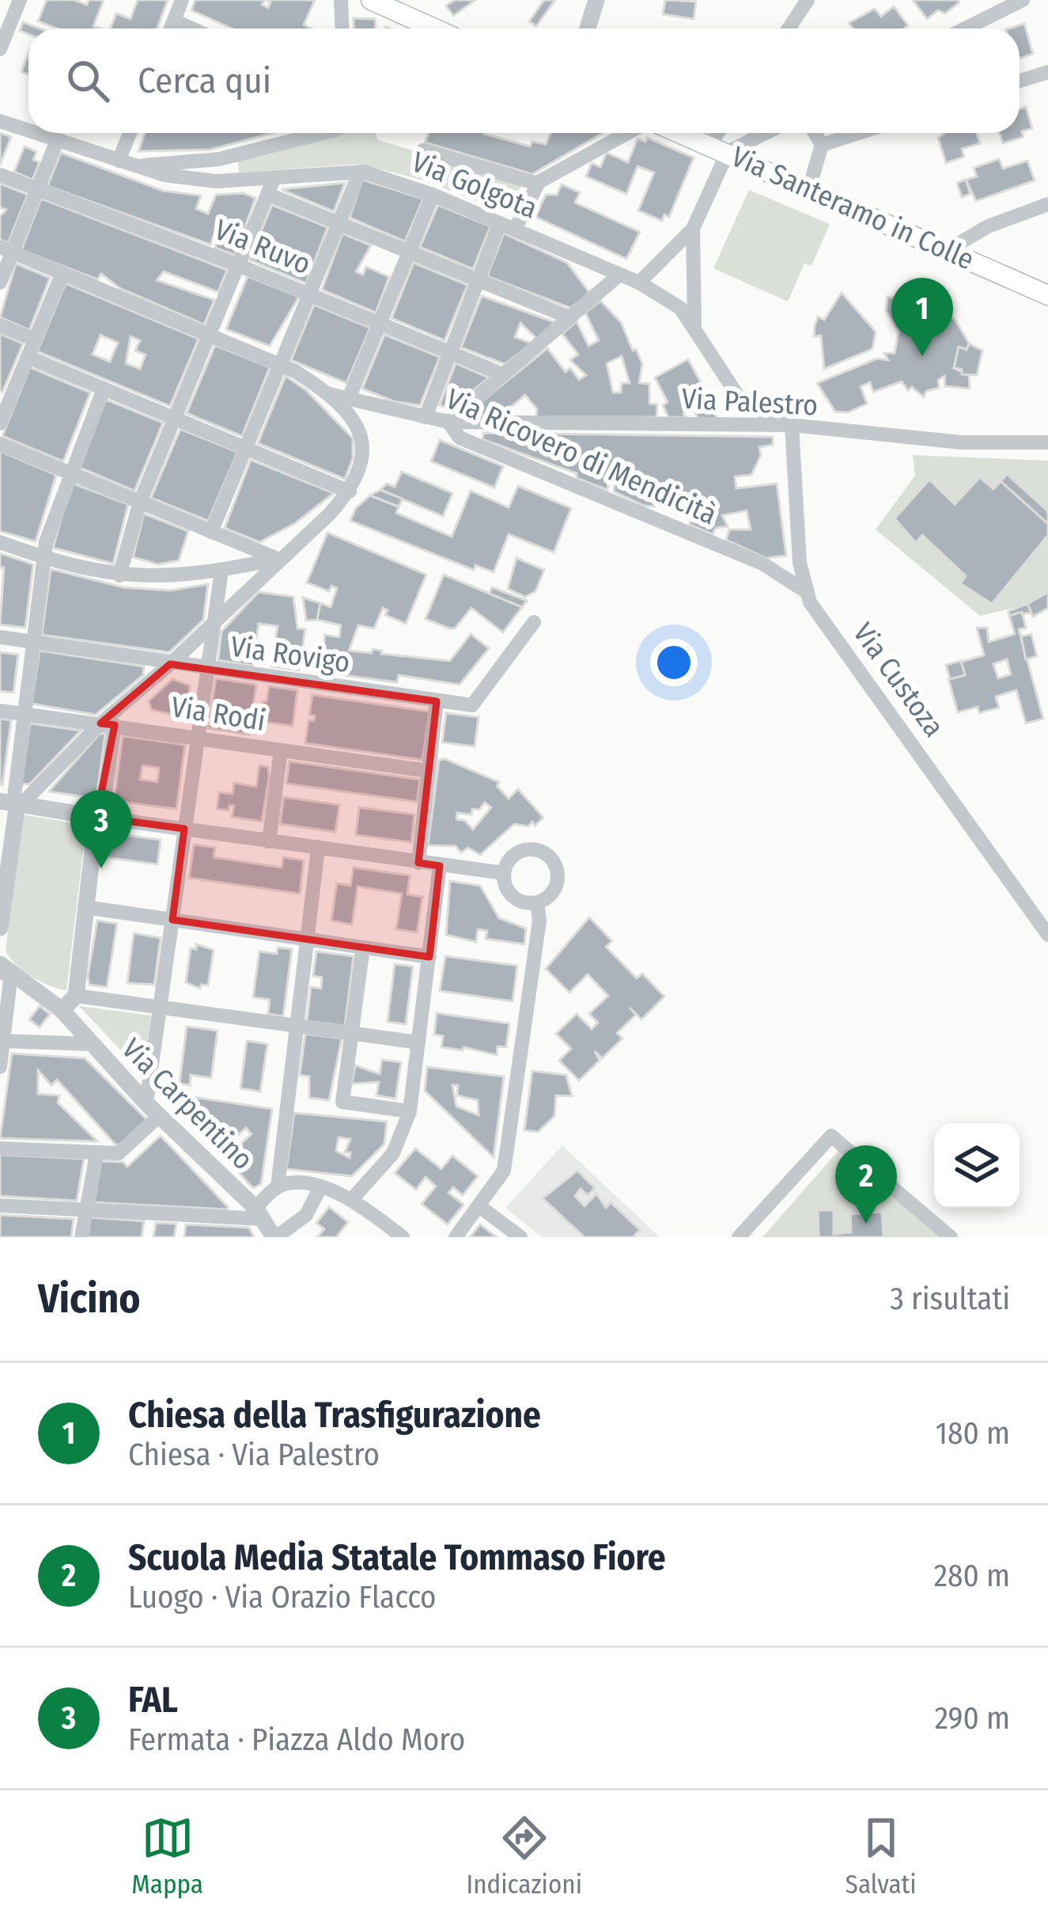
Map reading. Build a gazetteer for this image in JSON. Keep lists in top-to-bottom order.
{
  "streets": {
    "main road": ["Via Santeramo in Colle"],
    "street": [
      "Via Golgota",
      "Via Ruvo",
      "Via Palestro",
      "Via Ricovero di Mendicità",
      "Via Rovigo",
      "Via Custoza",
      "Via Rodi",
      "Via Carpentino"
    ]
  },
  "crossings": [
    ["Via Palestro", "Via Ricovero di Mendicità"],
    ["Via Ricovero di Mendicità", "Via Custoza"]
  ],
  "page": {
    "search": "Cerca qui",
    "pins": ["1", "3", "2"],
    "heading": ["Vicino", "3 risultati"],
    "list": [
      {
        "mark": "1",
        "name": "Chiesa della Trasfigurazione",
        "note": "Chiesa · Via Palestro",
        "value": "180 m"
      },
      {
        "mark": "2",
        "name": "Scuola Media Statale Tommaso Fiore",
        "note": "Luogo · Via Orazio Flacco",
        "value": "280 m"
      },
      {
        "mark": "3",
        "name": "FAL",
        "note": "Fermata · Piazza Aldo Moro",
        "value": "290 m"
      }
    ],
    "nav": ["Mappa", "Indicazioni", "Salvati"]
  }
}
